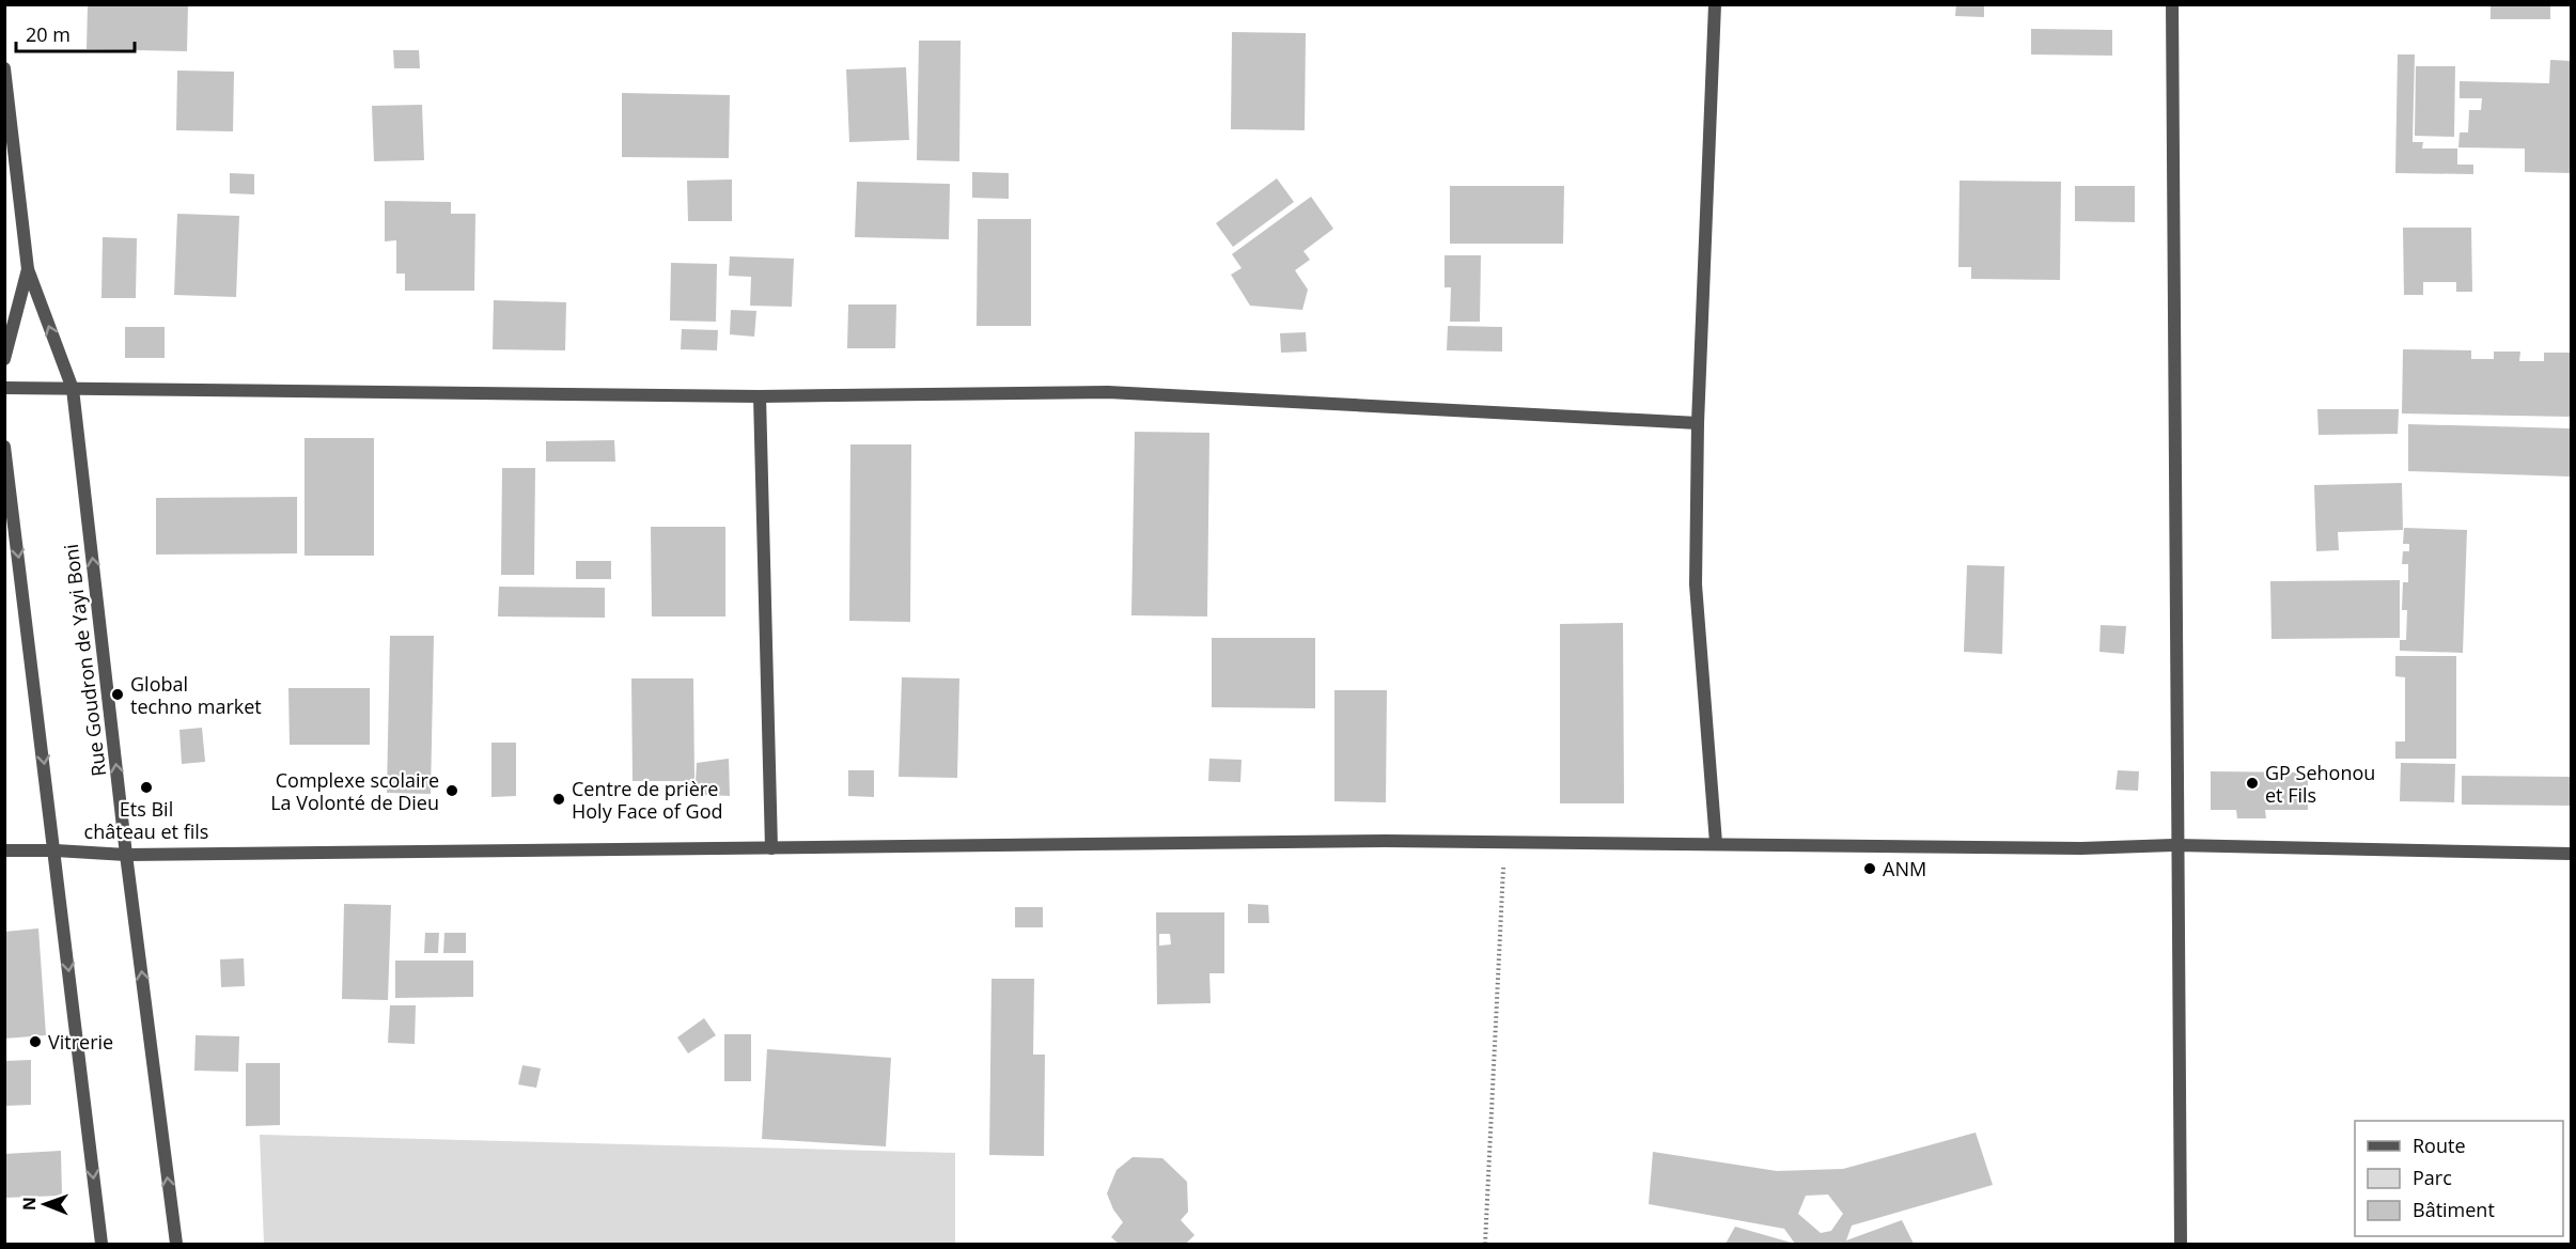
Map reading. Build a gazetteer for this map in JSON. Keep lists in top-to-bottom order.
{
  "streets": {
    "street": ["Rue Goudron de Yayi Boni"]
  },
  "places": [
    "Global techno market",
    "GP Sehonou et Fils",
    "Ets Bil château et fils",
    "Complexe scolaire La Volonté de Dieu",
    "Centre de prière Holy Face of God",
    "ANM",
    "Vitrerie"
  ],
  "legend": ["Route", "Parc", "Bâtiment"],
  "scale_bar": "20 m",
  "north": "left"
}
